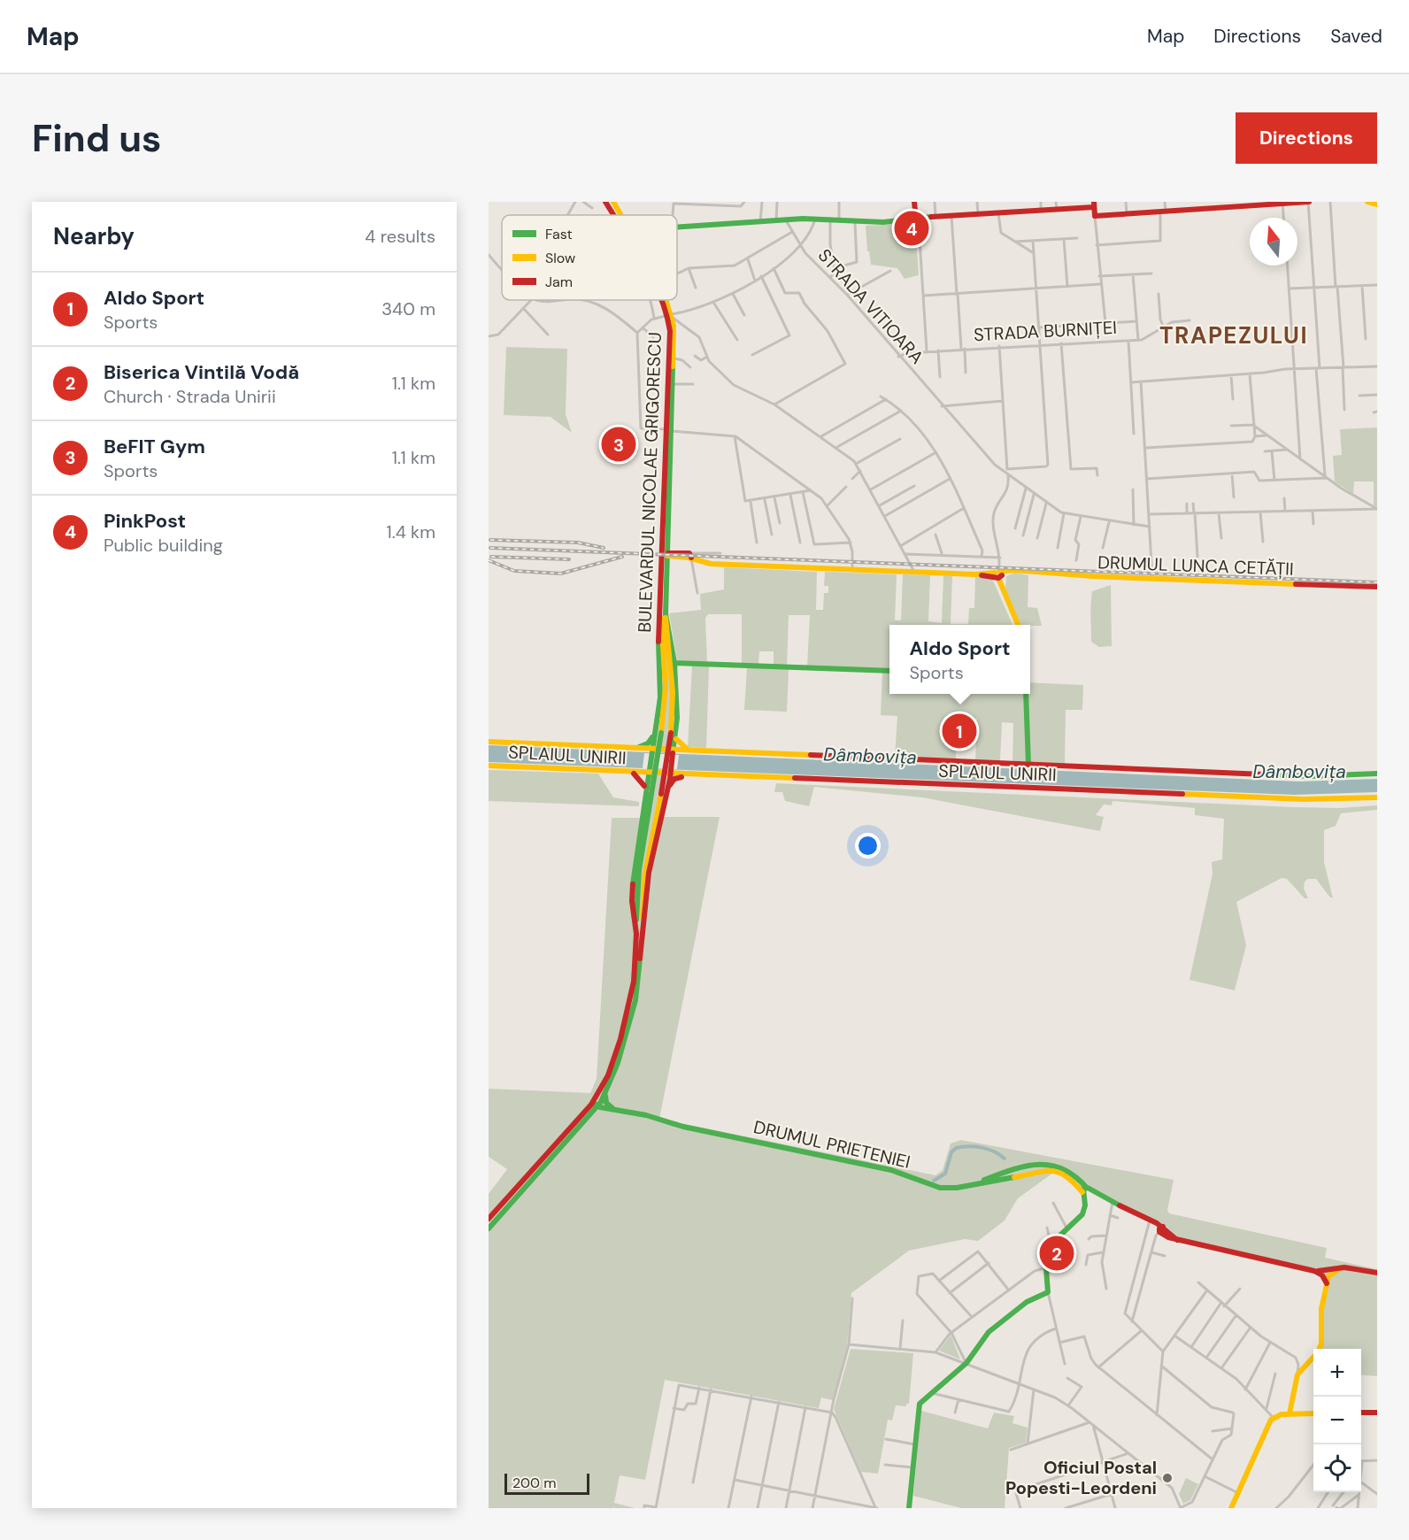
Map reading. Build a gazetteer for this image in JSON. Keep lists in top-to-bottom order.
{
  "streets": {
    "main road": [
      "BULEVARDUL NICOLAE GRIGORESCU",
      "DRUMUL LUNCA CETĂȚII",
      "SPLAIUL UNIRII",
      "DRUMUL PRIETENIEI"
    ],
    "street": ["STRADA VITIOARA", "STRADA BURNIȚEI"]
  },
  "crossings": [
    ["STRADA VITIOARA", "STRADA BURNIȚEI"],
    ["BULEVARDUL NICOLAE GRIGORESCU", "DRUMUL LUNCA CETĂȚII"],
    ["BULEVARDUL NICOLAE GRIGORESCU", "SPLAIUL UNIRII"]
  ],
  "districts": ["TRAPEZULUI"],
  "water": ["Dâmbovița"],
  "places": ["Oficiul Postal Popesti-Leordeni"],
  "legend": ["Fast", "Slow", "Jam"],
  "scale_bar": "200 m",
  "north": "top",
  "page": {
    "header": "Map",
    "nav": ["Map", "Directions", "Saved"],
    "buttons": "Directions",
    "title": "Find us",
    "heading": ["Nearby", "4 results"],
    "pins": [
      "4",
      "3",
      "1",
      "2"
    ],
    "list": [
      {
        "mark": "1",
        "name": "Aldo Sport",
        "note": "Sports",
        "value": "340 m"
      },
      {
        "mark": "2",
        "name": "Biserica Vintilă Vodă",
        "note": "Church · Strada Unirii",
        "value": "1.1 km"
      },
      {
        "mark": "3",
        "name": "BeFIT Gym",
        "note": "Sports",
        "value": "1.1 km"
      },
      {
        "mark": "4",
        "name": "PinkPost",
        "note": "Public building",
        "value": "1.4 km"
      }
    ],
    "popup": ["Aldo Sport", "Sports"],
    "map_buttons": ["+", "−"],
    "scale": "200 m"
  }
}
